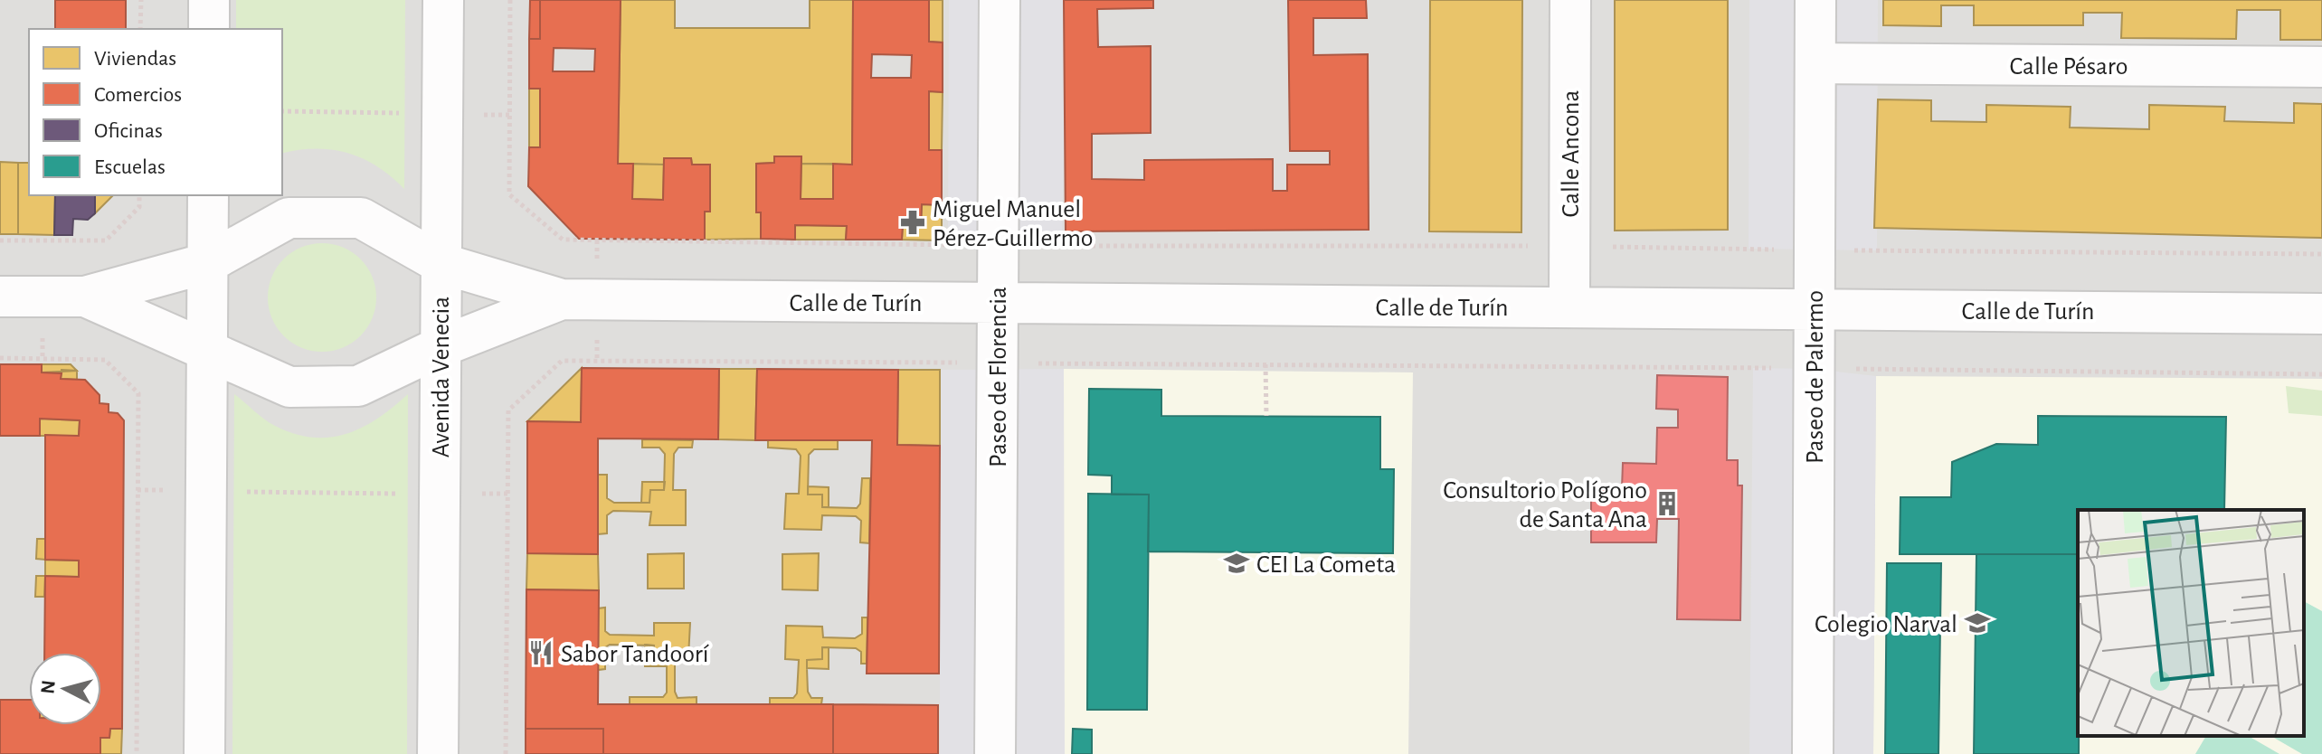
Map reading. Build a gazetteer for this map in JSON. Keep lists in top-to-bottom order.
{
  "streets": {
    "street": [
      "Calle Pésaro",
      "Calle Ancona",
      "Calle de Turín",
      "Avenida Venecia",
      "Paseo de Florencia",
      "Paseo de Palermo"
    ]
  },
  "crossings": [
    ["Calle Pésaro", "Paseo de Palermo"],
    ["Calle Ancona", "Calle de Turín"],
    ["Calle de Turín", "Avenida Venecia"],
    ["Calle de Turín", "Paseo de Florencia"],
    ["Calle de Turín", "Paseo de Palermo"]
  ],
  "places": {
    "pharmacy": ["Miguel Manuel Pérez-Guillermo"],
    "building": ["Consultorio Polígono de Santa Ana"],
    "school or university": ["CEI La Cometa", "Colegio Narval"],
    "restaurant": ["Sabor Tandoorí"]
  },
  "legend": [
    "Viviendas",
    "Comercios",
    "Oficinas",
    "Escuelas"
  ],
  "north": "left"
}
